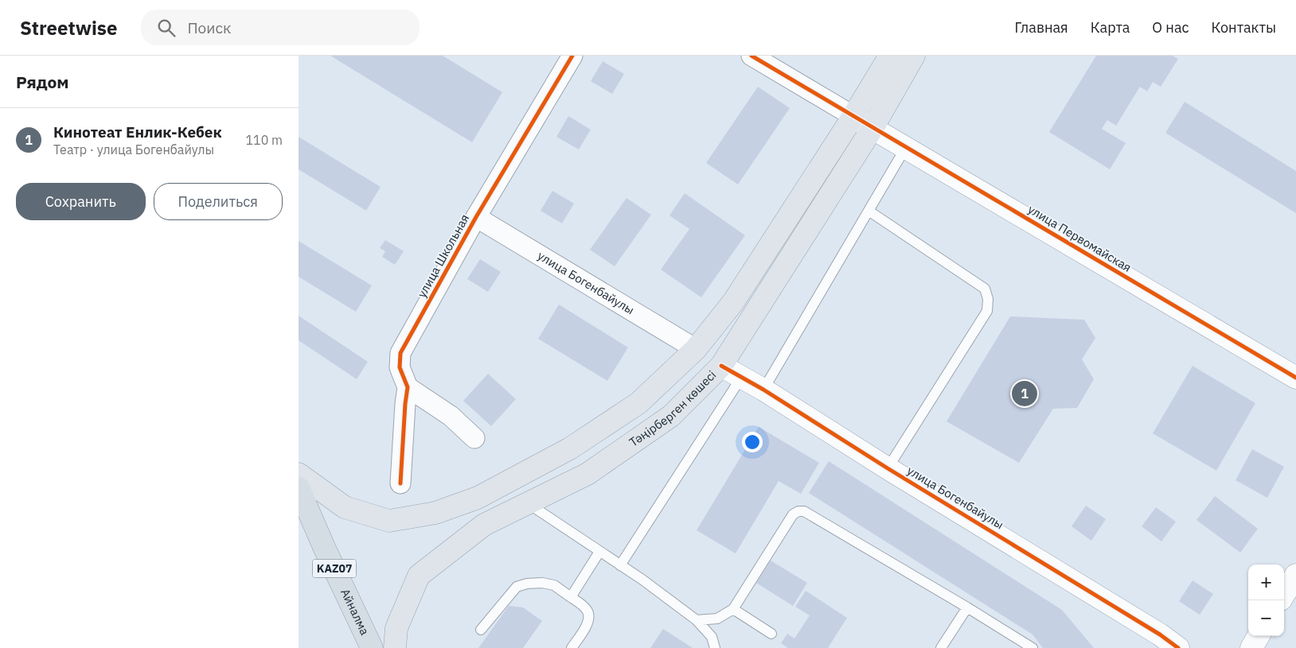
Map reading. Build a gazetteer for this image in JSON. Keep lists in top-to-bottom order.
{
  "streets": {
    "highway": ["KAZ07", "Айналма"],
    "main road": ["Тәңірберген көшесі"],
    "street": ["улица Первомайская", "улица Школьная", "улица Богенбайулы"]
  },
  "crossings": [
    ["улица Первомайская", "Тәңірберген көшесі"],
    ["улица Школьная", "улица Богенбайулы"],
    ["улица Богенбайулы", "Тәңірберген көшесі"]
  ],
  "page": {
    "header": "Streetwise",
    "search": "Поиск",
    "nav": [
      "Главная",
      "Карта",
      "О нас",
      "Контакты"
    ],
    "heading": "Рядом",
    "list": [
      {
        "mark": "1",
        "name": "Кинотеат Енлик-Кебек",
        "note": "Театр · улица Богенбайулы",
        "value": "110 m"
      }
    ],
    "buttons": ["Сохранить", "Поделиться"],
    "pins": "1",
    "map_buttons": ["+", "−"]
  }
}
